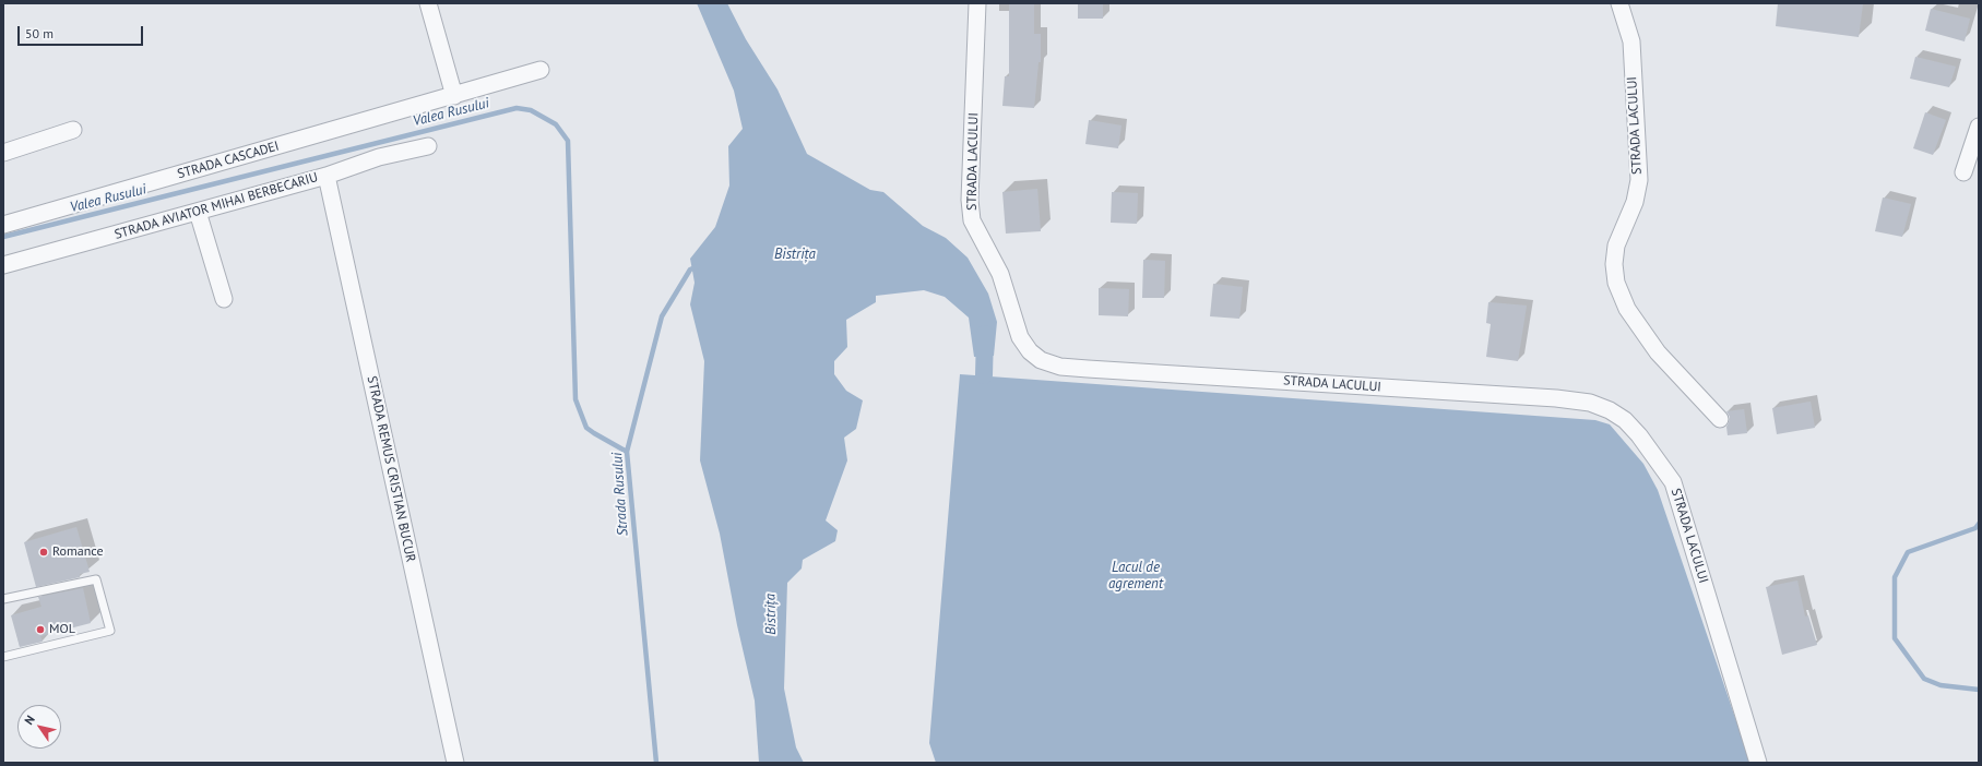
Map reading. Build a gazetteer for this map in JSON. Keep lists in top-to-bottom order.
{
  "streets": {
    "street": [
      "STRADA LACULUI",
      "STRADA CASCADEI",
      "STRADA AVIATOR MIHAI BERBECARIU",
      "STRADA REMUS CRISTIAN BUCUR"
    ]
  },
  "crossings": [
    ["STRADA AVIATOR MIHAI BERBECARIU", "STRADA REMUS CRISTIAN BUCUR"]
  ],
  "water": [
    "Valea Rusului",
    "Bistrița",
    "Strada Rusului",
    "Lacul de agrement"
  ],
  "places": ["Romance", "MOL"],
  "scale_bar": "50 m",
  "north": "top left"
}
